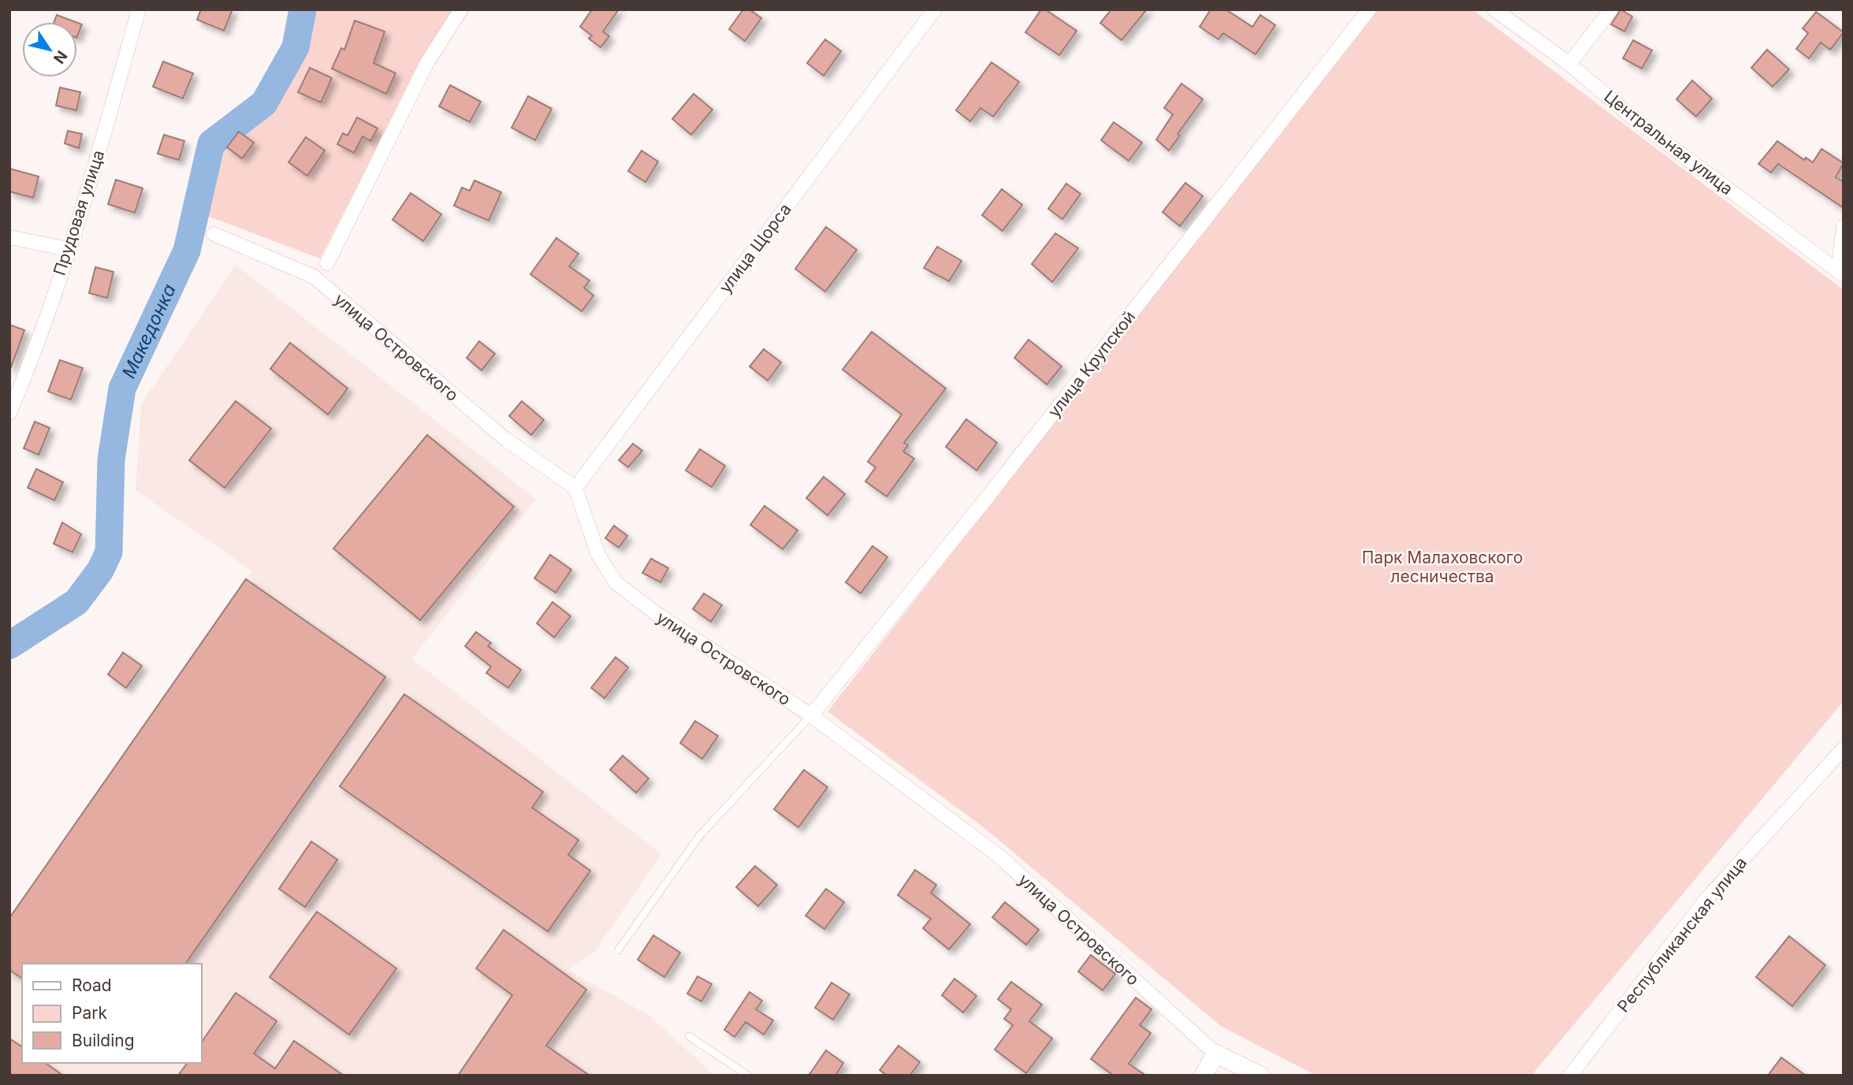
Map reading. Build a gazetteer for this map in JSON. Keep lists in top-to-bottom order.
{
  "streets": {
    "street": [
      "Центральная улица",
      "Прудовая улица",
      "улица Щорса",
      "улица Островского",
      "улица Крупской",
      "Республиканская улица"
    ]
  },
  "crossings": [
    ["улица Щорса", "улица Островского"],
    ["улица Островского", "улица Крупской"]
  ],
  "water": ["Македонка"],
  "parks": ["Парк Малаховского лесничества"],
  "legend": ["Road", "Park", "Building"],
  "north": "bottom right"
}
